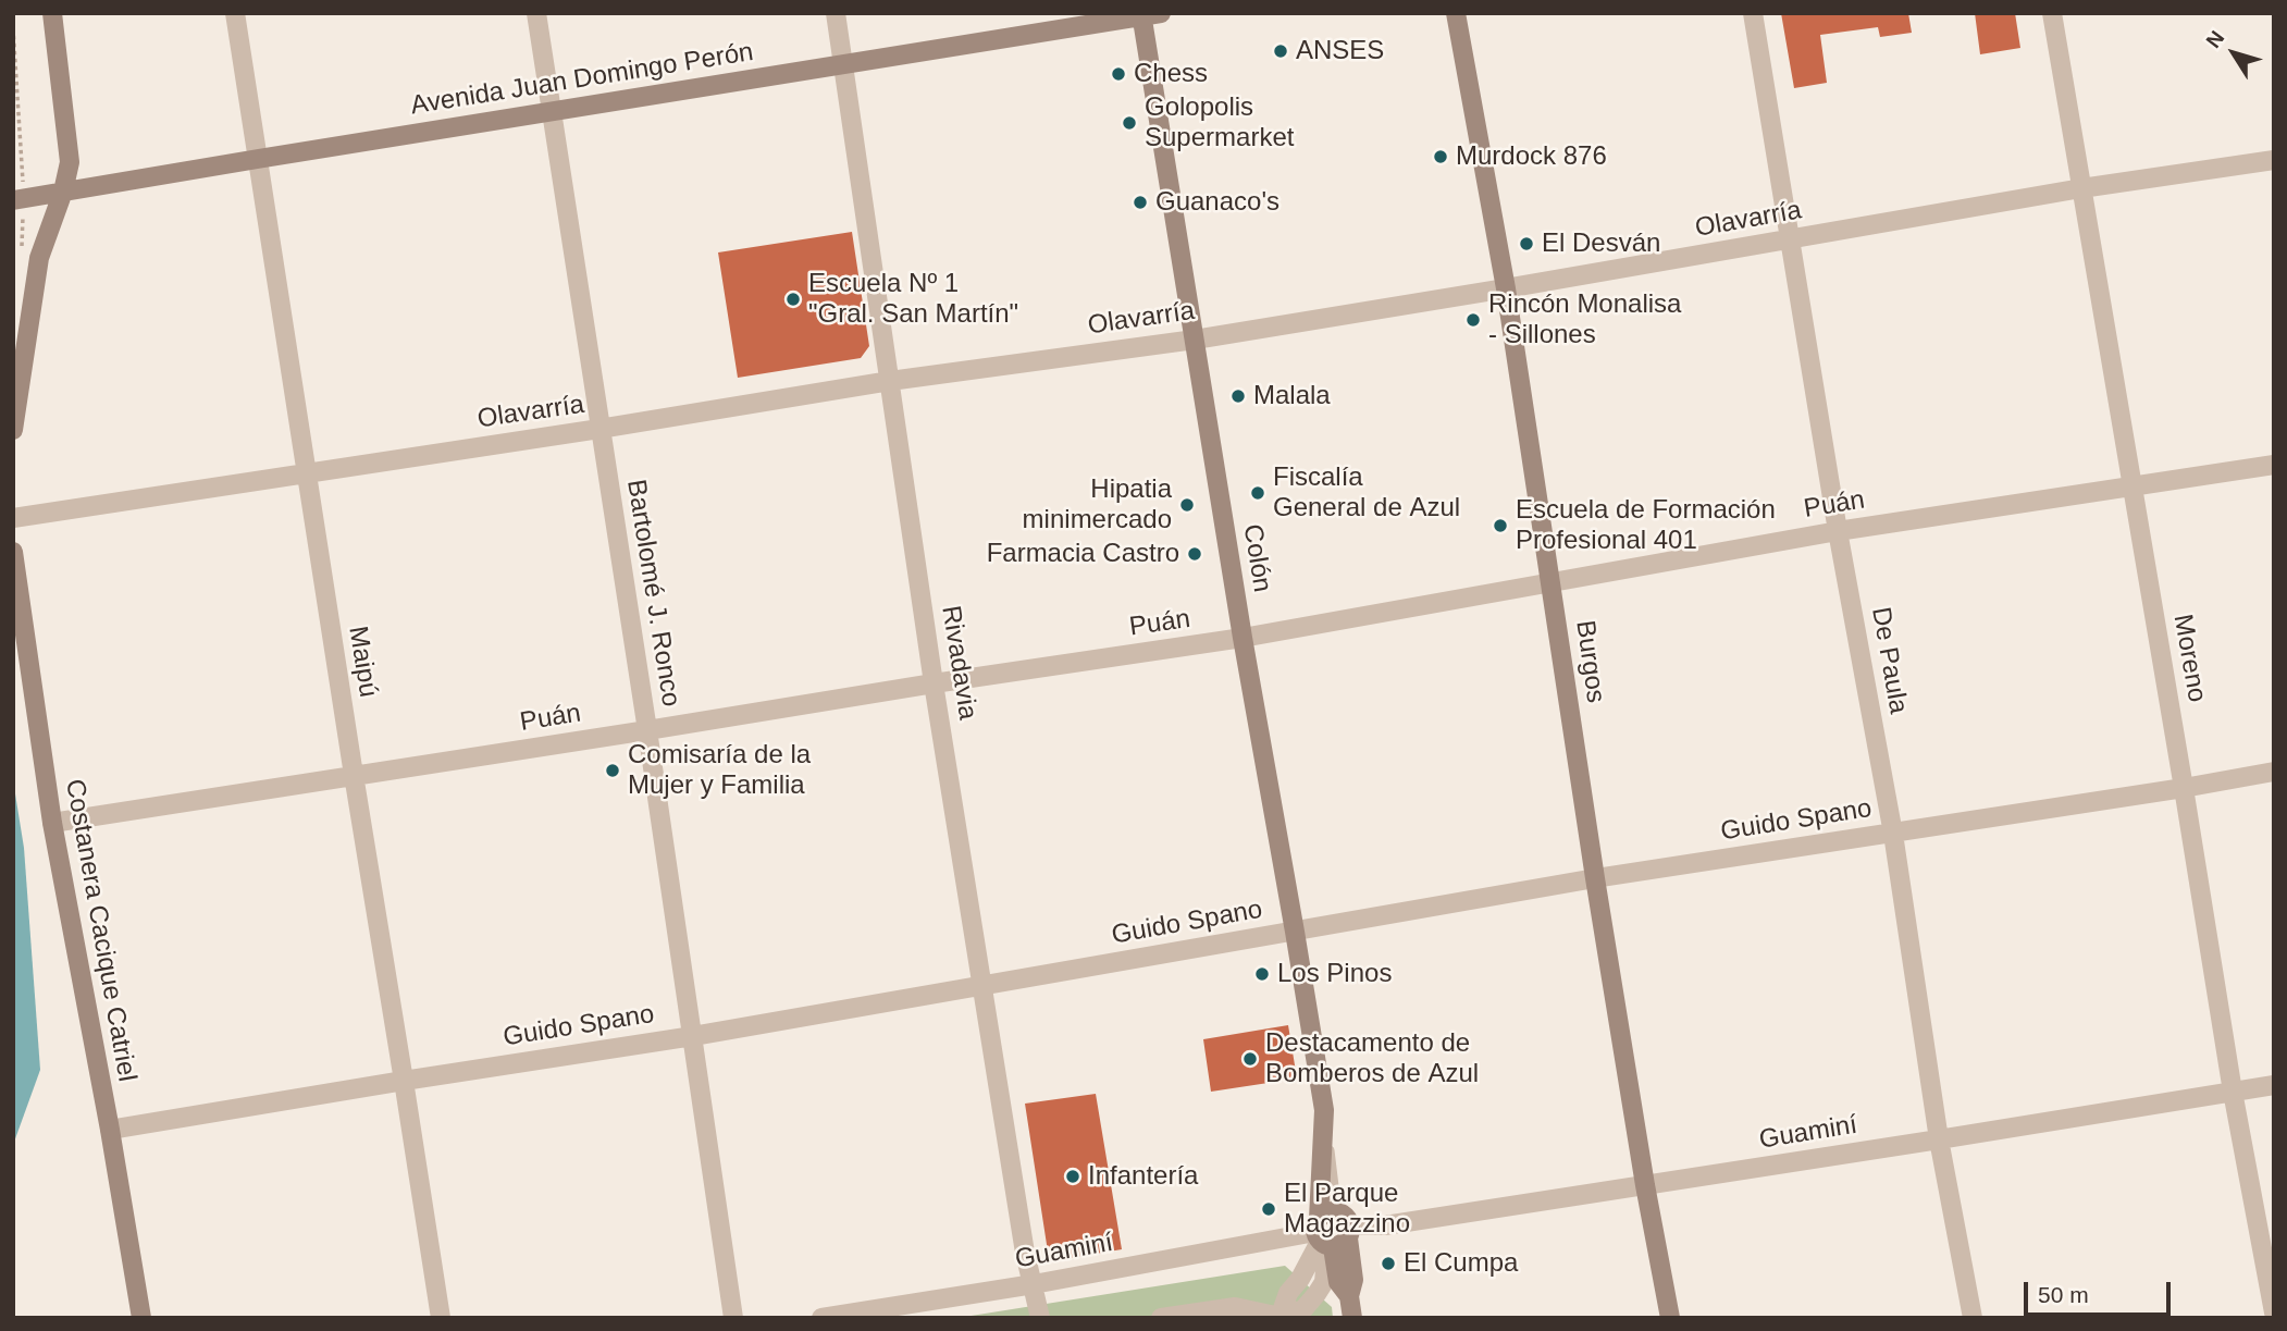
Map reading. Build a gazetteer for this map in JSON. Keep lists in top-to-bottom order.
{
  "streets": {
    "main road": [
      "Avenida Juan Domingo Perón",
      "Colón",
      "Burgos",
      "Costanera Cacique Catriel"
    ],
    "street": [
      "Olavarría",
      "Puán",
      "Bartolomé J. Ronco",
      "Moreno",
      "De Paula",
      "Maipú",
      "Rivadavia",
      "Guido Spano",
      "Guaminí"
    ]
  },
  "crossings": [
    ["Avenida Juan Domingo Perón", "Colón"],
    ["Avenida Juan Domingo Perón", "Bartolomé J. Ronco"],
    ["Avenida Juan Domingo Perón", "Maipú"],
    ["Avenida Juan Domingo Perón", "Rivadavia"],
    ["Olavarría", "Colón"],
    ["Olavarría", "Bartolomé J. Ronco"],
    ["Olavarría", "Moreno"],
    ["Olavarría", "De Paula"],
    ["Olavarría", "Maipú"],
    ["Olavarría", "Burgos"],
    ["Olavarría", "Rivadavia"],
    ["Puán", "Colón"],
    ["Puán", "Bartolomé J. Ronco"],
    ["Puán", "Moreno"],
    ["Puán", "De Paula"],
    ["Puán", "Maipú"],
    ["Puán", "Burgos"],
    ["Puán", "Rivadavia"],
    ["Puán", "Costanera Cacique Catriel"],
    ["Colón", "Guido Spano"],
    ["Colón", "Guaminí"],
    ["Bartolomé J. Ronco", "Guido Spano"],
    ["Moreno", "Guido Spano"],
    ["Moreno", "Guaminí"],
    ["De Paula", "Guido Spano"],
    ["De Paula", "Guaminí"],
    ["Maipú", "Guido Spano"],
    ["Burgos", "Guido Spano"],
    ["Burgos", "Guaminí"],
    ["Rivadavia", "Guido Spano"],
    ["Rivadavia", "Guaminí"],
    ["Guido Spano", "Costanera Cacique Catriel"]
  ],
  "places": [
    "ANSES",
    "Chess",
    "Golopolis Supermarket",
    "Murdock 876",
    "Guanaco's",
    "El Desván",
    "Escuela Nº 1 \"Gral. San Martín\"",
    "Rincón Monalisa - Sillones",
    "Malala",
    "Fiscalía General de Azul",
    "Hipatia minimercado",
    "Escuela de Formación Profesional 401",
    "Farmacia Castro",
    "Comisaría de la Mujer y Familia",
    "Los Pinos",
    "Destacamento de Bomberos de Azul",
    "Infantería",
    "El Parque Magazzino",
    "El Cumpa"
  ],
  "scale_bar": "50 m",
  "north": "top left"
}
